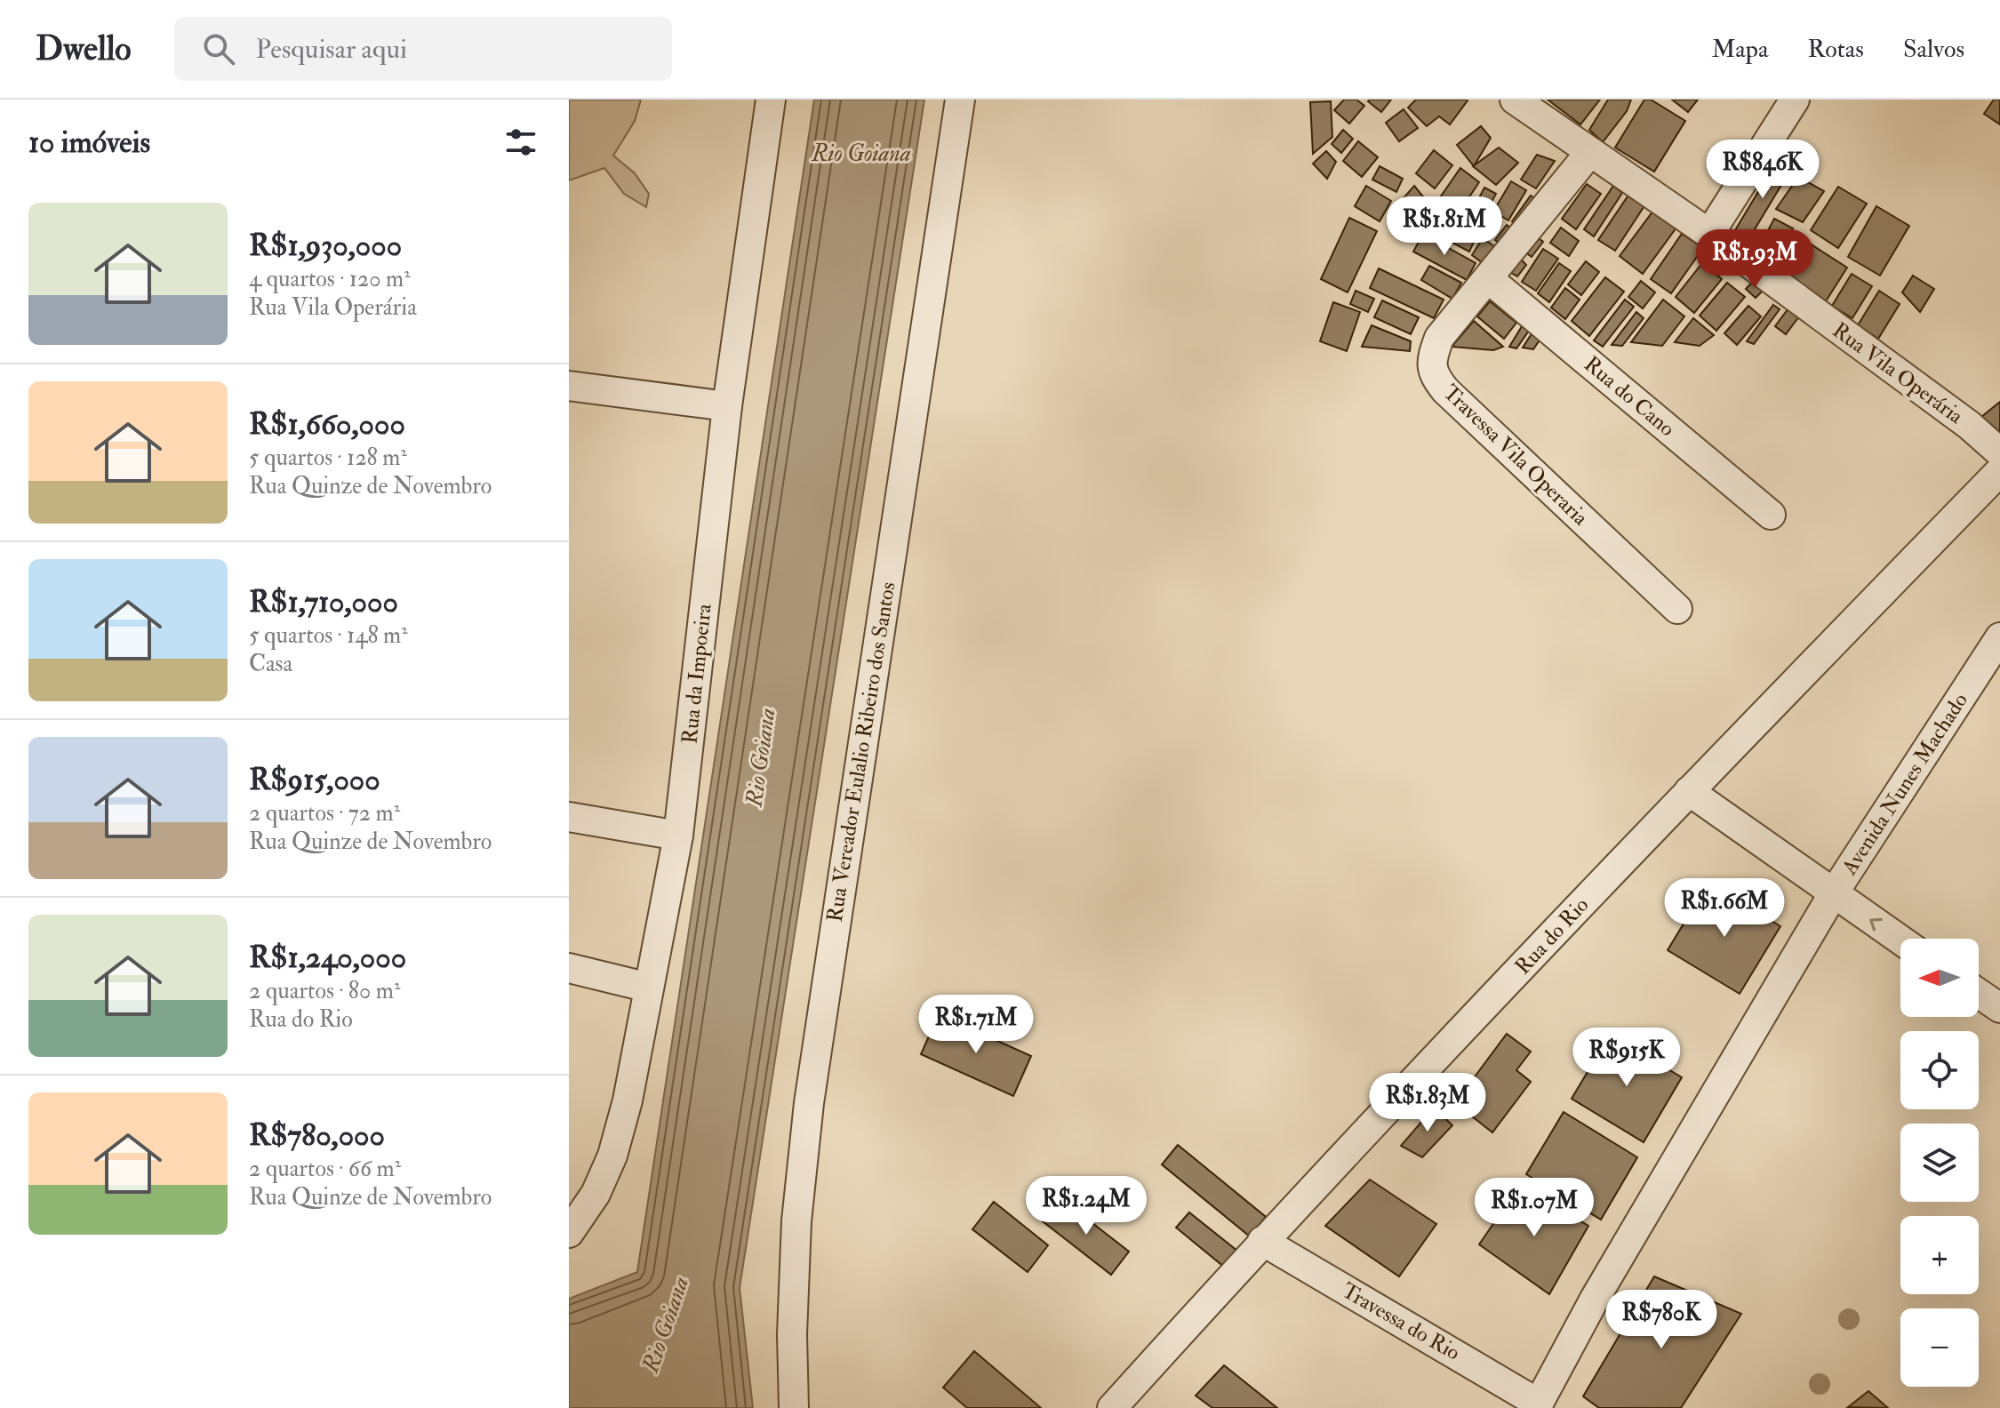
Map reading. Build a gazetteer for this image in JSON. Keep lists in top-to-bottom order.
{
  "streets": {
    "street": [
      "Rua Vila Operária",
      "Rua do Cano",
      "Travessa Vila Operaria",
      "Rua da Impoeira",
      "Rua Vereador Eulalio Ribeiro dos Santos",
      "Avenida Nunes Machado",
      "Rua do Rio",
      "Travessa do Rio"
    ]
  },
  "crossings": [
    ["Rua Vila Operária", "Travessa Vila Operaria"],
    ["Rua do Cano", "Travessa Vila Operaria"],
    ["Avenida Nunes Machado", "Travessa do Rio"],
    ["Rua do Rio", "Travessa do Rio"]
  ],
  "water": ["Rio Goiana"],
  "north": "left",
  "page": {
    "header": "Dwello",
    "search": "Pesquisar aqui",
    "nav": ["Mapa", "Rotas", "Salvos"],
    "heading": "10 imóveis",
    "price": [
      "R$846K",
      "R$1.81M",
      "R$1.93M",
      "R$1.66M",
      "R$1.71M",
      "R$915K",
      "R$1.83M",
      "R$1.24M",
      "R$1.07M",
      "R$780K"
    ],
    "list": [
      {
        "name": "R$1,930,000",
        "note": "4 quartos · 120 m² · Rua Vila Operária"
      },
      {
        "name": "R$1,660,000",
        "note": "5 quartos · 128 m² · Rua Quinze de Novembro"
      },
      {
        "name": "R$1,710,000",
        "note": "5 quartos · 148 m² · Casa"
      },
      {
        "name": "R$915,000",
        "note": "2 quartos · 72 m² · Rua Quinze de Novembro"
      },
      {
        "name": "R$1,240,000",
        "note": "2 quartos · 80 m² · Rua do Rio"
      },
      {
        "name": "R$780,000",
        "note": "2 quartos · 66 m² · Rua Quinze de Novembro"
      }
    ],
    "map_buttons": ["+", "−"]
  }
}
